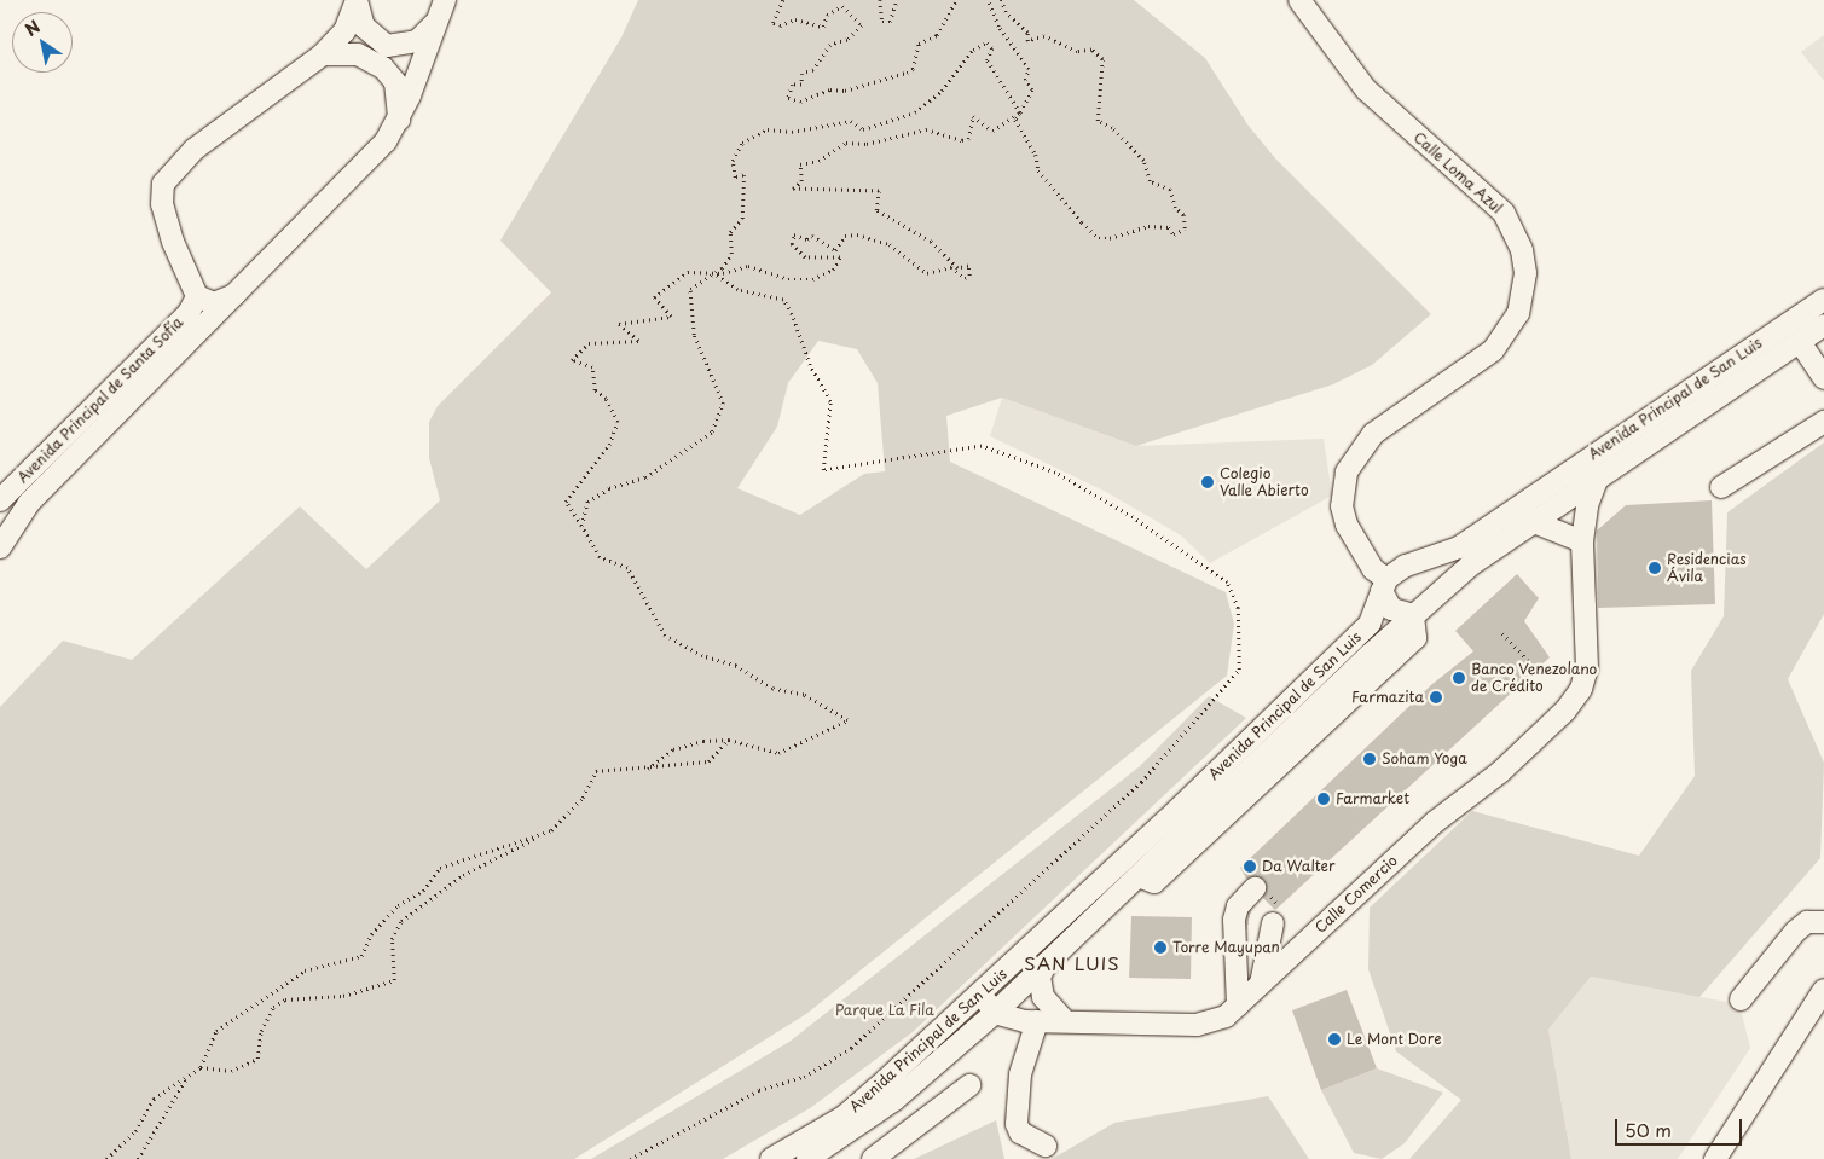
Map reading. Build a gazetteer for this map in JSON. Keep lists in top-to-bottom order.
{
  "streets": {
    "street": [
      "Calle Loma Azul",
      "Avenida Principal de San Luis",
      "Avenida Principal de Santa Sofía",
      "Calle Comercio"
    ]
  },
  "crossings": [
    ["Calle Loma Azul", "Avenida Principal de San Luis"],
    ["Avenida Principal de San Luis", "Calle Comercio"]
  ],
  "districts": ["SAN LUIS"],
  "parks": ["Parque La Fila"],
  "places": [
    "Colegio Valle Abierto",
    "Residencias Ávila",
    "Banco Venezolano de Crédito",
    "Farmazita",
    "Soham Yoga",
    "Farmarket",
    "Da Walter",
    "Torre Mayupan",
    "Le Mont Dore"
  ],
  "scale_bar": "50 m",
  "north": "top left"
}
